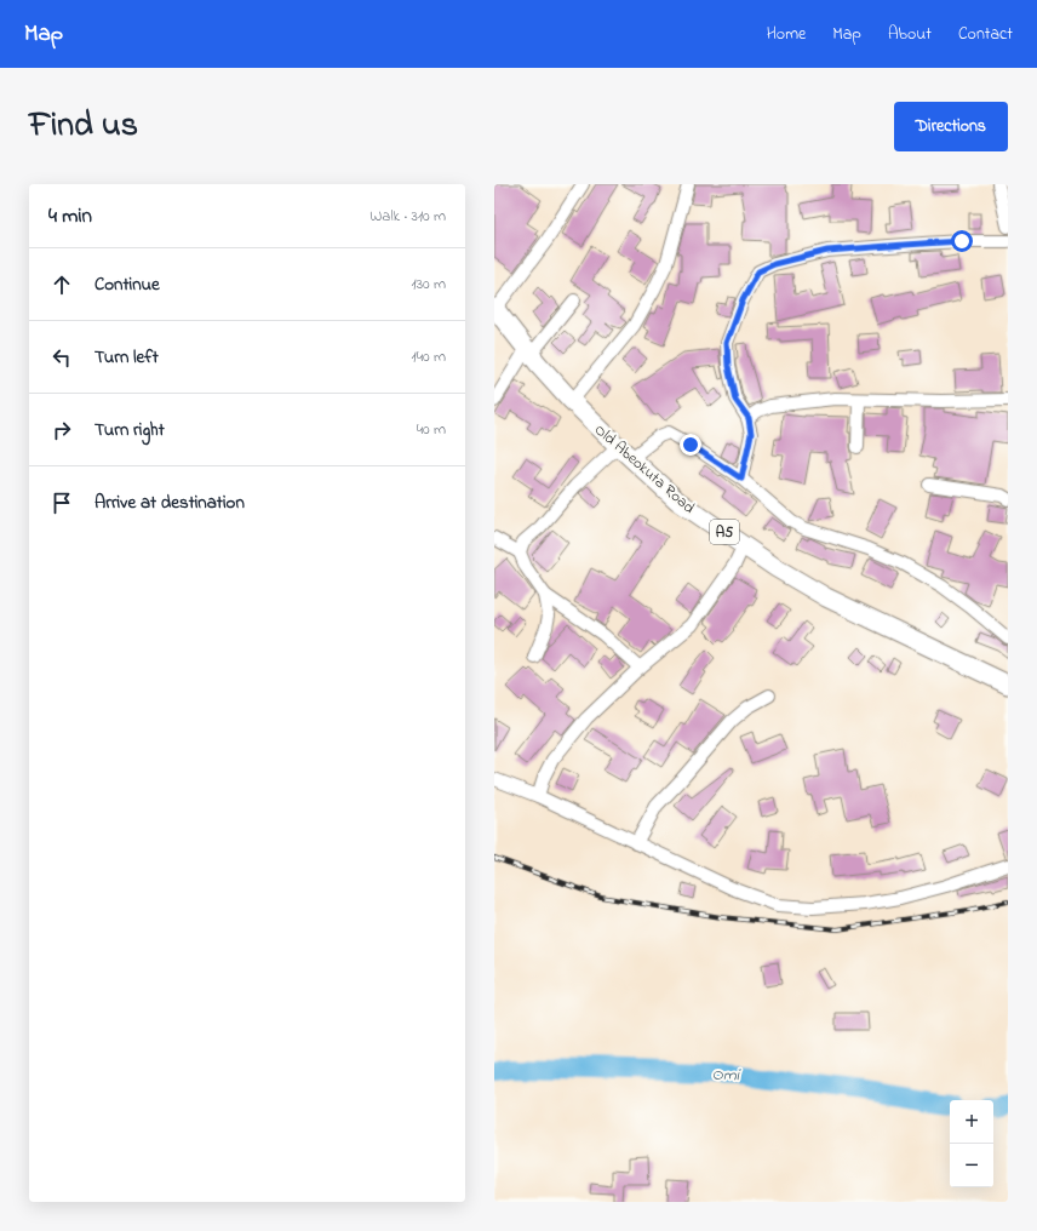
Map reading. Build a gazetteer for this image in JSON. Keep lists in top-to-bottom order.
{
  "streets": {
    "highway": ["Old Abeokuta Road", "A5"]
  },
  "water": ["Omi"],
  "page": {
    "header": "Map",
    "nav": [
      "Home",
      "Map",
      "About",
      "Contact"
    ],
    "title": "Find us",
    "buttons": "Directions",
    "heading": ["4 min", "Walk · 310 m"],
    "list": [
      ["Continue", "130 m"],
      ["Turn left", "140 m"],
      ["Turn right", "40 m"],
      "Arrive at destination"
    ],
    "map_buttons": ["+", "−"]
  }
}
